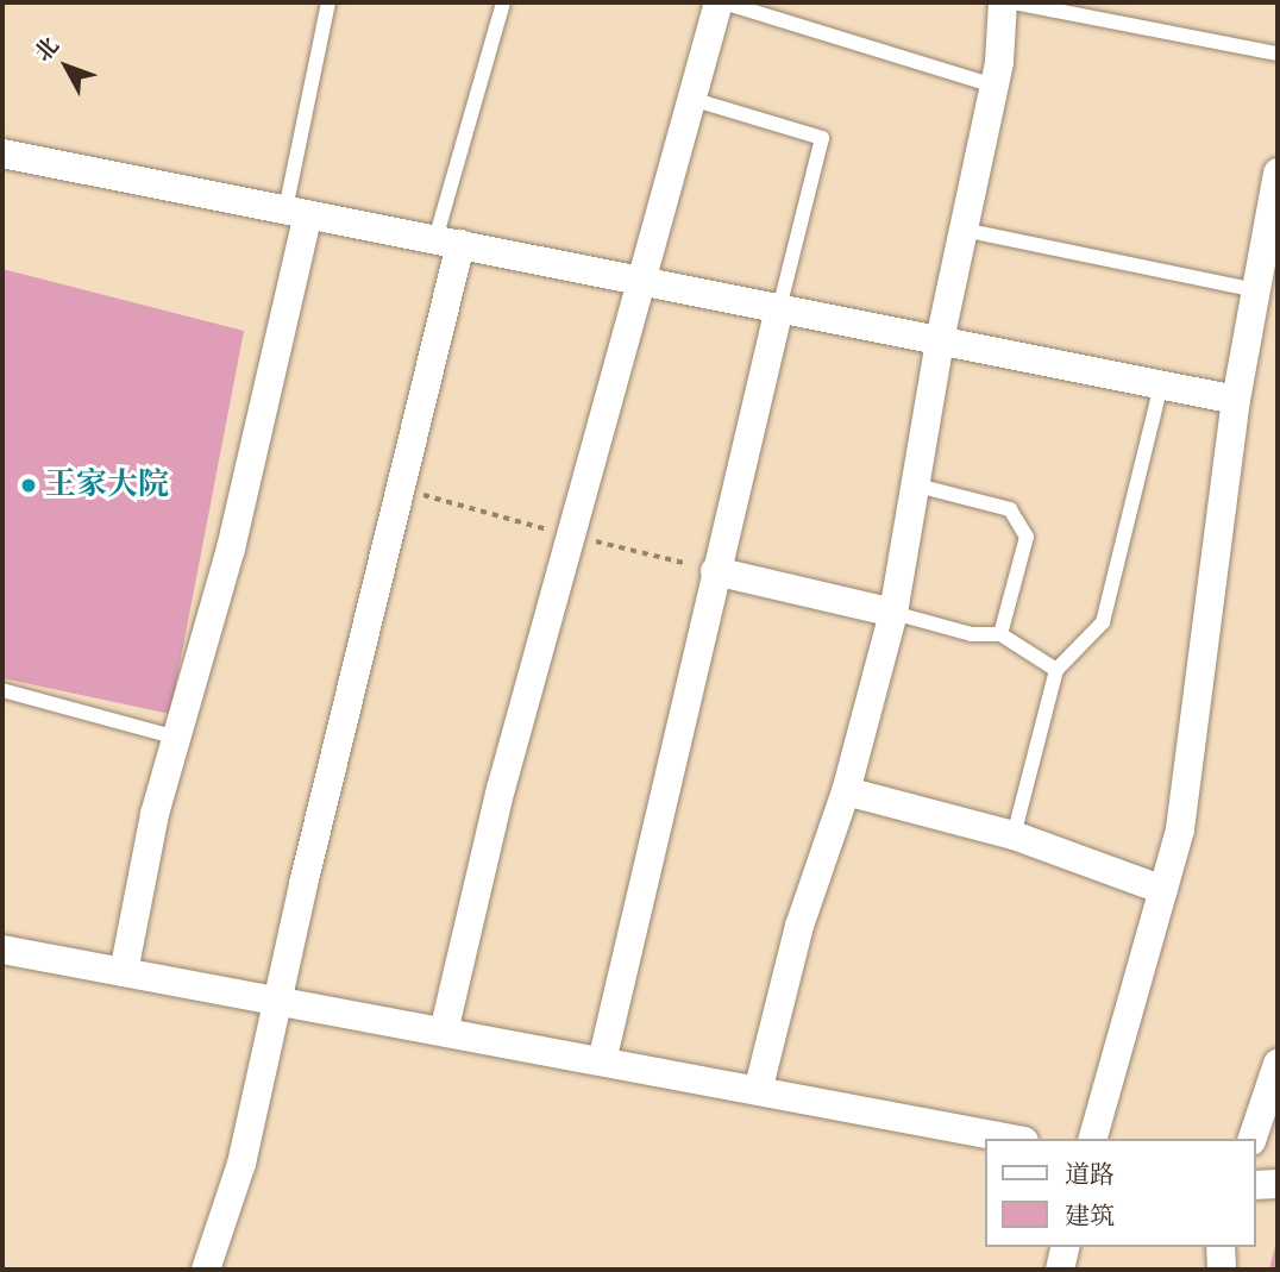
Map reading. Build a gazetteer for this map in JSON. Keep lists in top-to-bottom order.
{
  "places": ["王家大院"],
  "legend": ["道路", "建筑"],
  "north": "top left"
}
